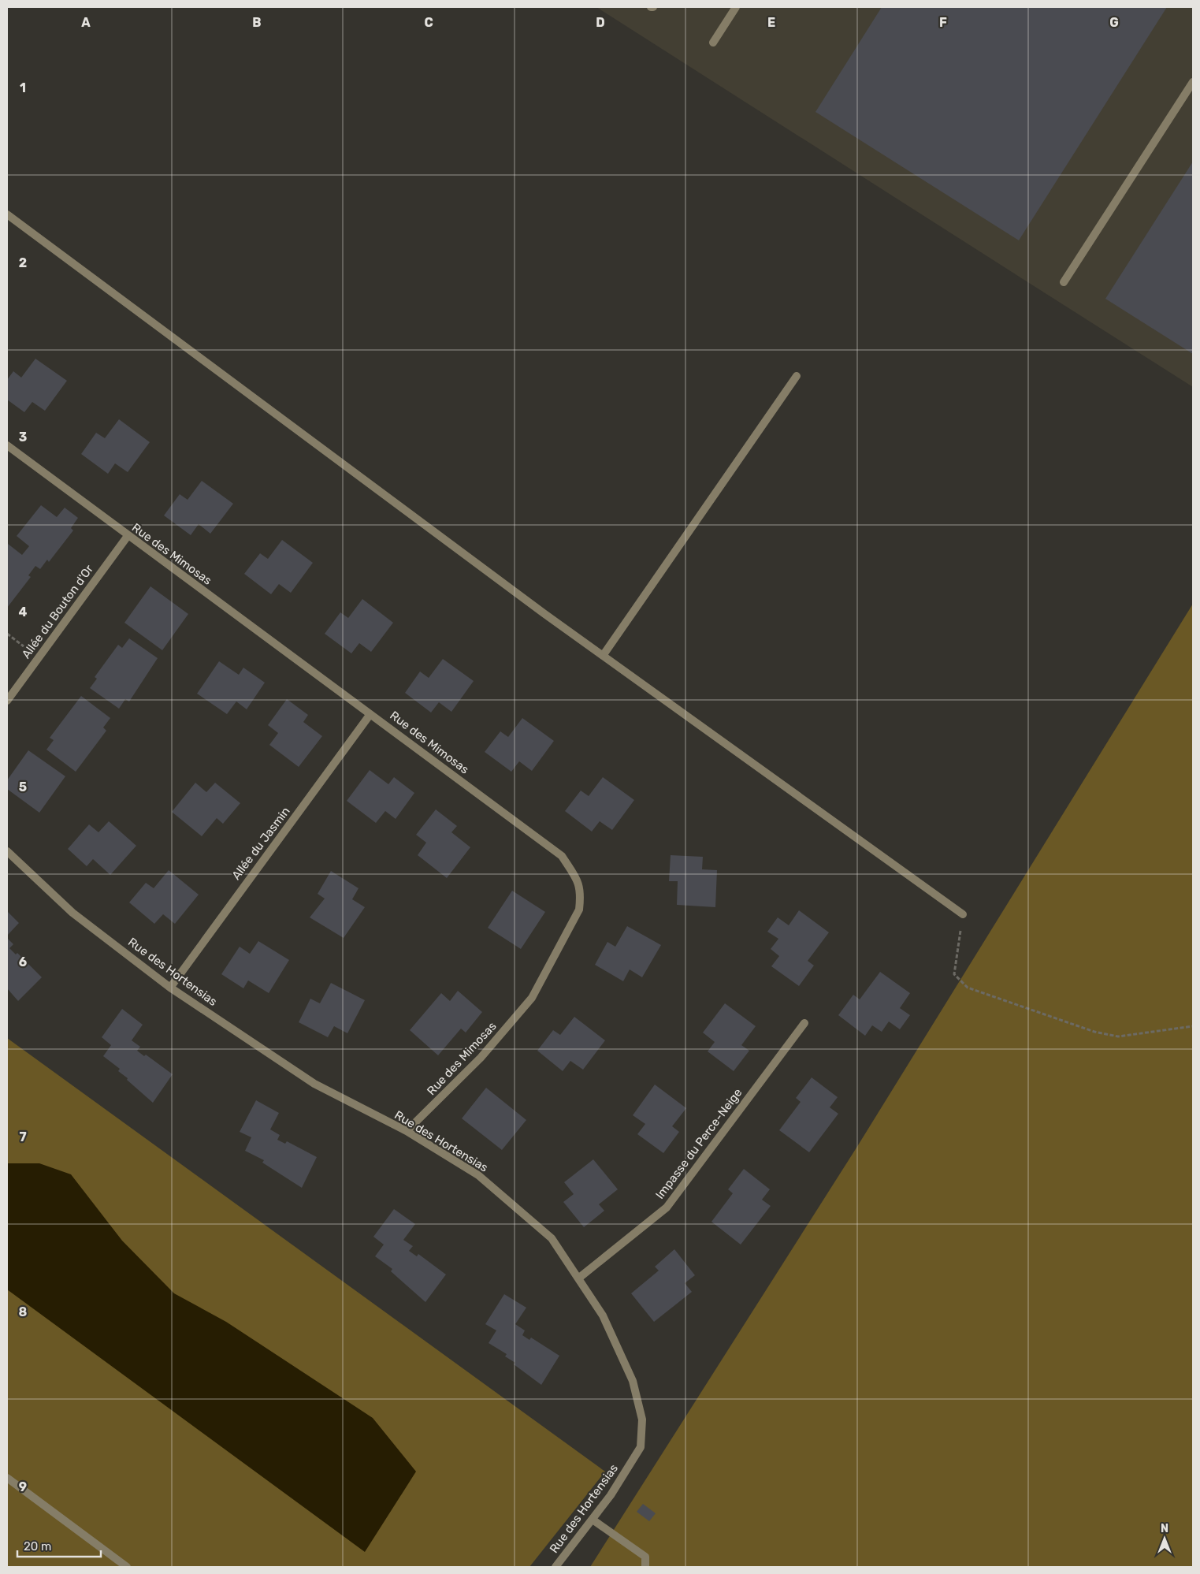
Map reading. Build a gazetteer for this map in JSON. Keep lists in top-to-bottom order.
{
  "streets": {
    "street": [
      "Rue des Mimosas",
      "Allée du Bouton d'Or",
      "Allée du Jasmin",
      "Rue des Hortensias",
      "Impasse du Perce-Neige"
    ]
  },
  "crossings": [
    ["Rue des Mimosas", "Allée du Bouton d'Or"],
    ["Rue des Mimosas", "Allée du Jasmin"],
    ["Rue des Mimosas", "Rue des Hortensias"],
    ["Allée du Jasmin", "Rue des Hortensias"],
    ["Rue des Hortensias", "Impasse du Perce-Neige"]
  ],
  "scale_bar": "20 m",
  "north": "top",
  "grid": {
    "columns": [
      "A",
      "B",
      "C",
      "D",
      "E",
      "F",
      "G"
    ],
    "rows": [
      "1",
      "2",
      "3",
      "4",
      "5",
      "6",
      "7",
      "8",
      "9"
    ]
  }
}
